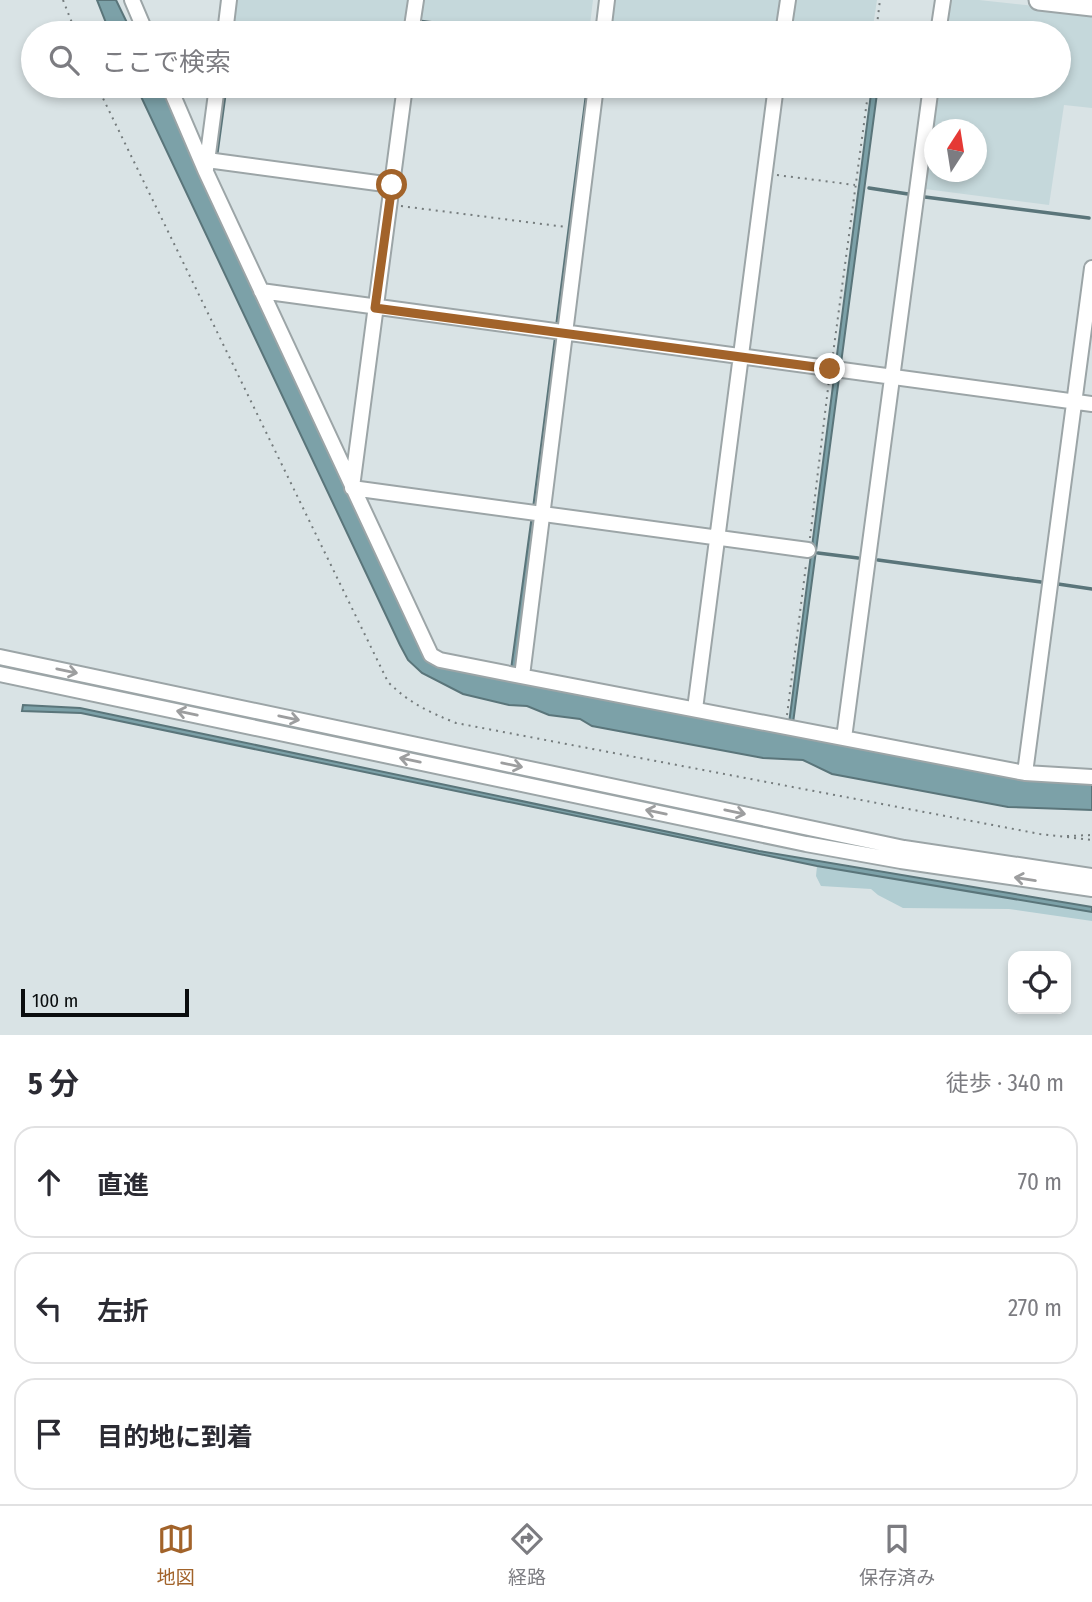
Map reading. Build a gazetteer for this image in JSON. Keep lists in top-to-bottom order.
{
  "scale_bar": "100 m",
  "north": "top",
  "page": {
    "search": "ここで検索",
    "scale": "100 m",
    "heading": ["5 分", "徒歩 · 340 m"],
    "list": [
      ["直進", "70 m"],
      ["左折", "270 m"],
      "目的地に到着"
    ],
    "nav": ["地図", "経路", "保存済み"]
  }
}
